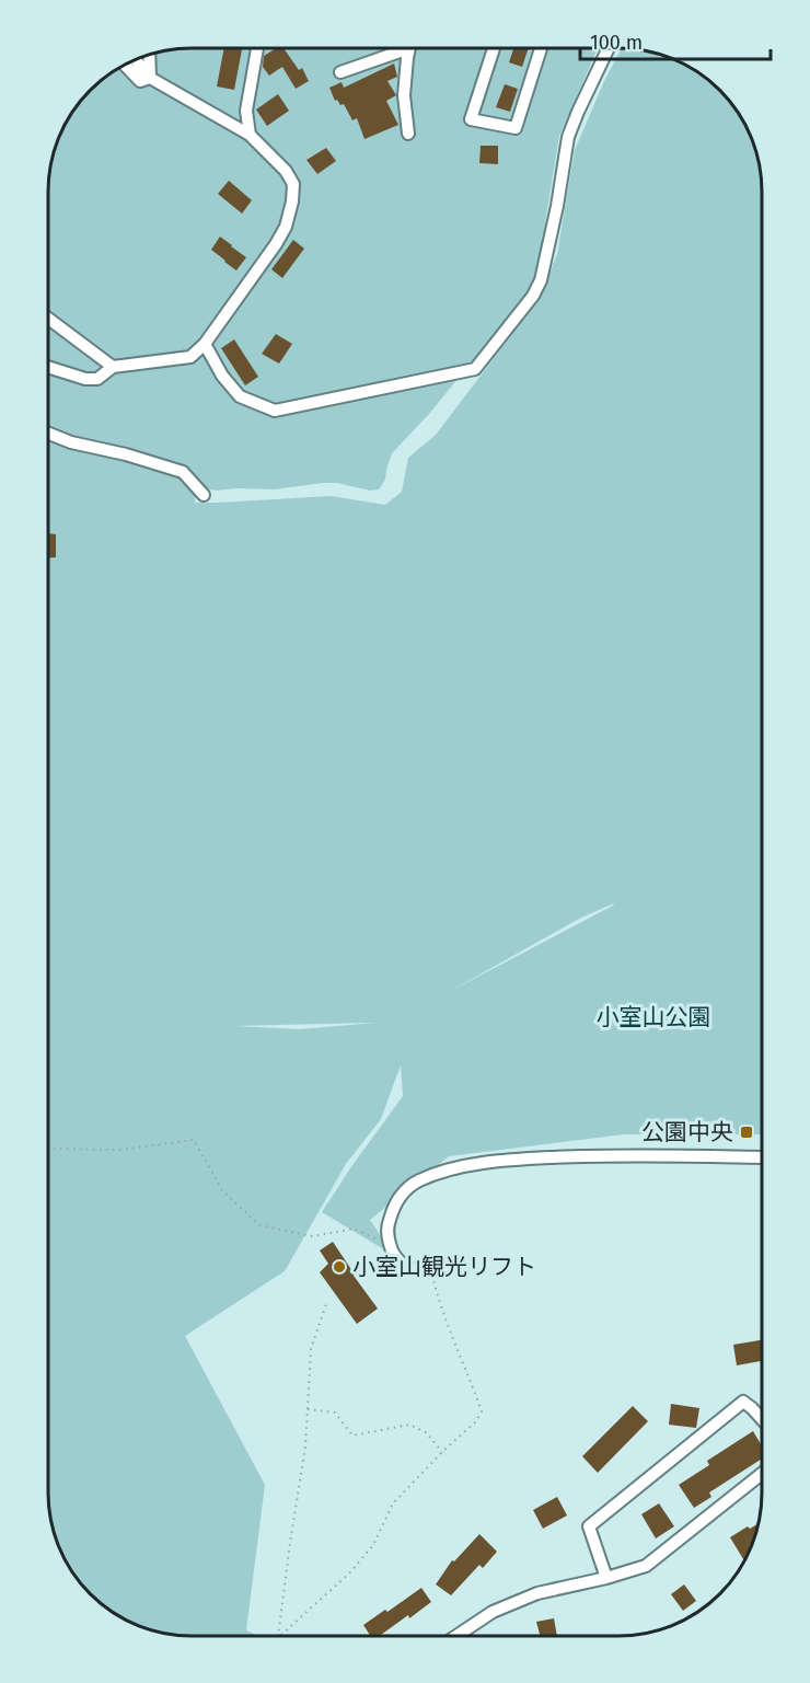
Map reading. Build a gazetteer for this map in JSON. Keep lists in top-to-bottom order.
{
  "parks": ["小室山公園"],
  "places": {
    "transit": ["公園中央"],
    "other": ["小室山観光リフト"]
  },
  "scale_bar": "100 m"
}
